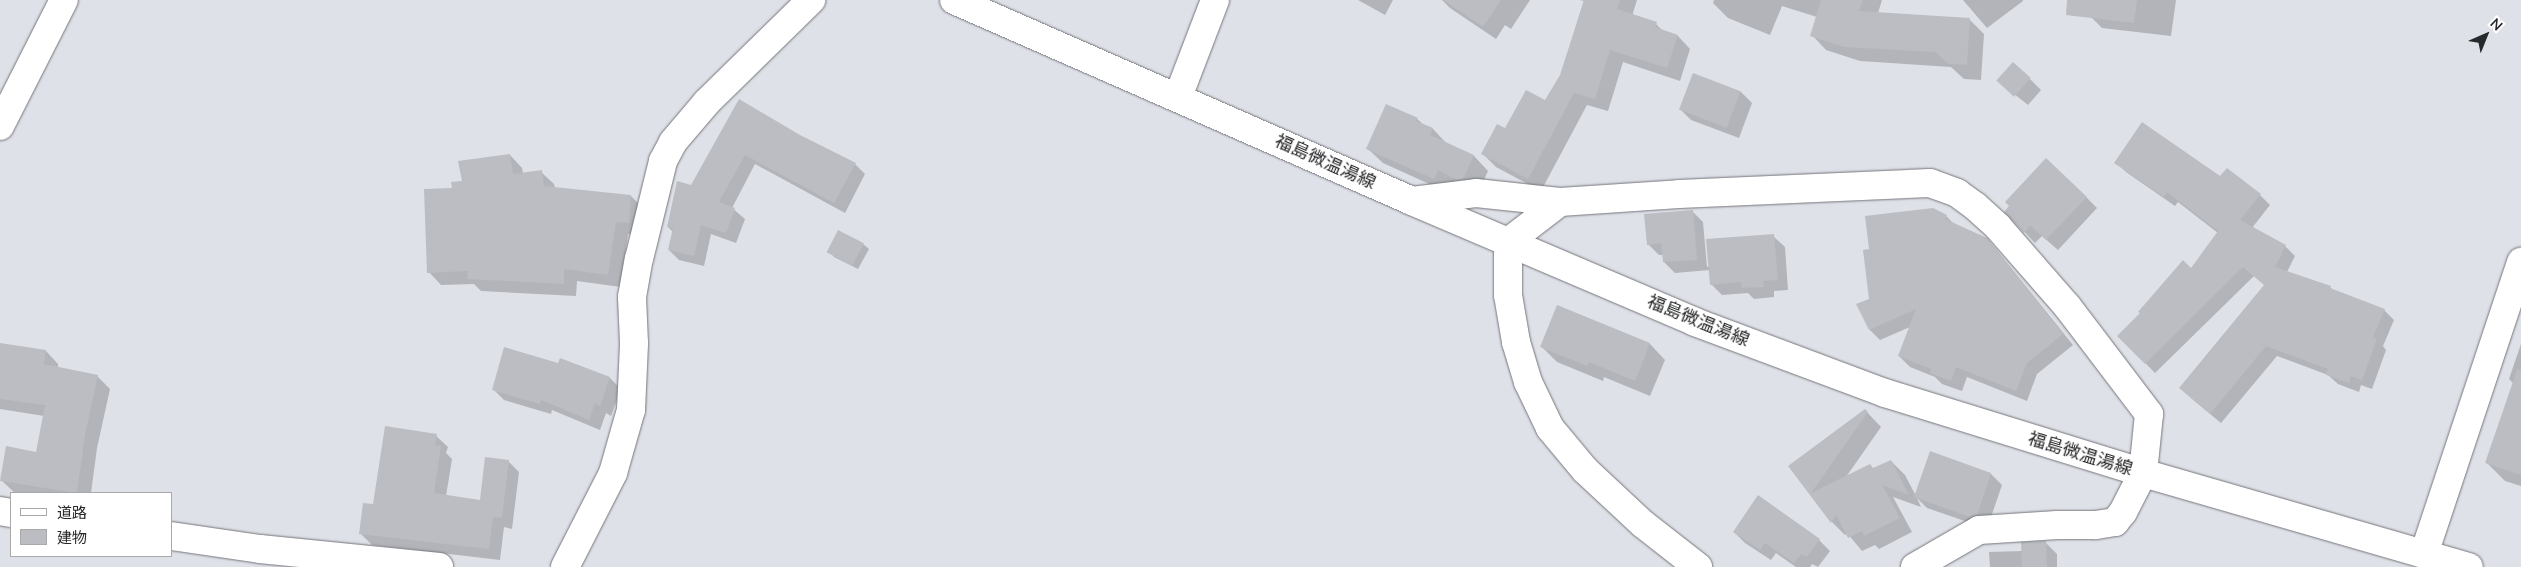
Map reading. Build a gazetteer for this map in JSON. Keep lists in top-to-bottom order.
{
  "streets": {
    "street": ["福島微温湯線"]
  },
  "legend": ["道路", "建物"],
  "north": "top right"
}
